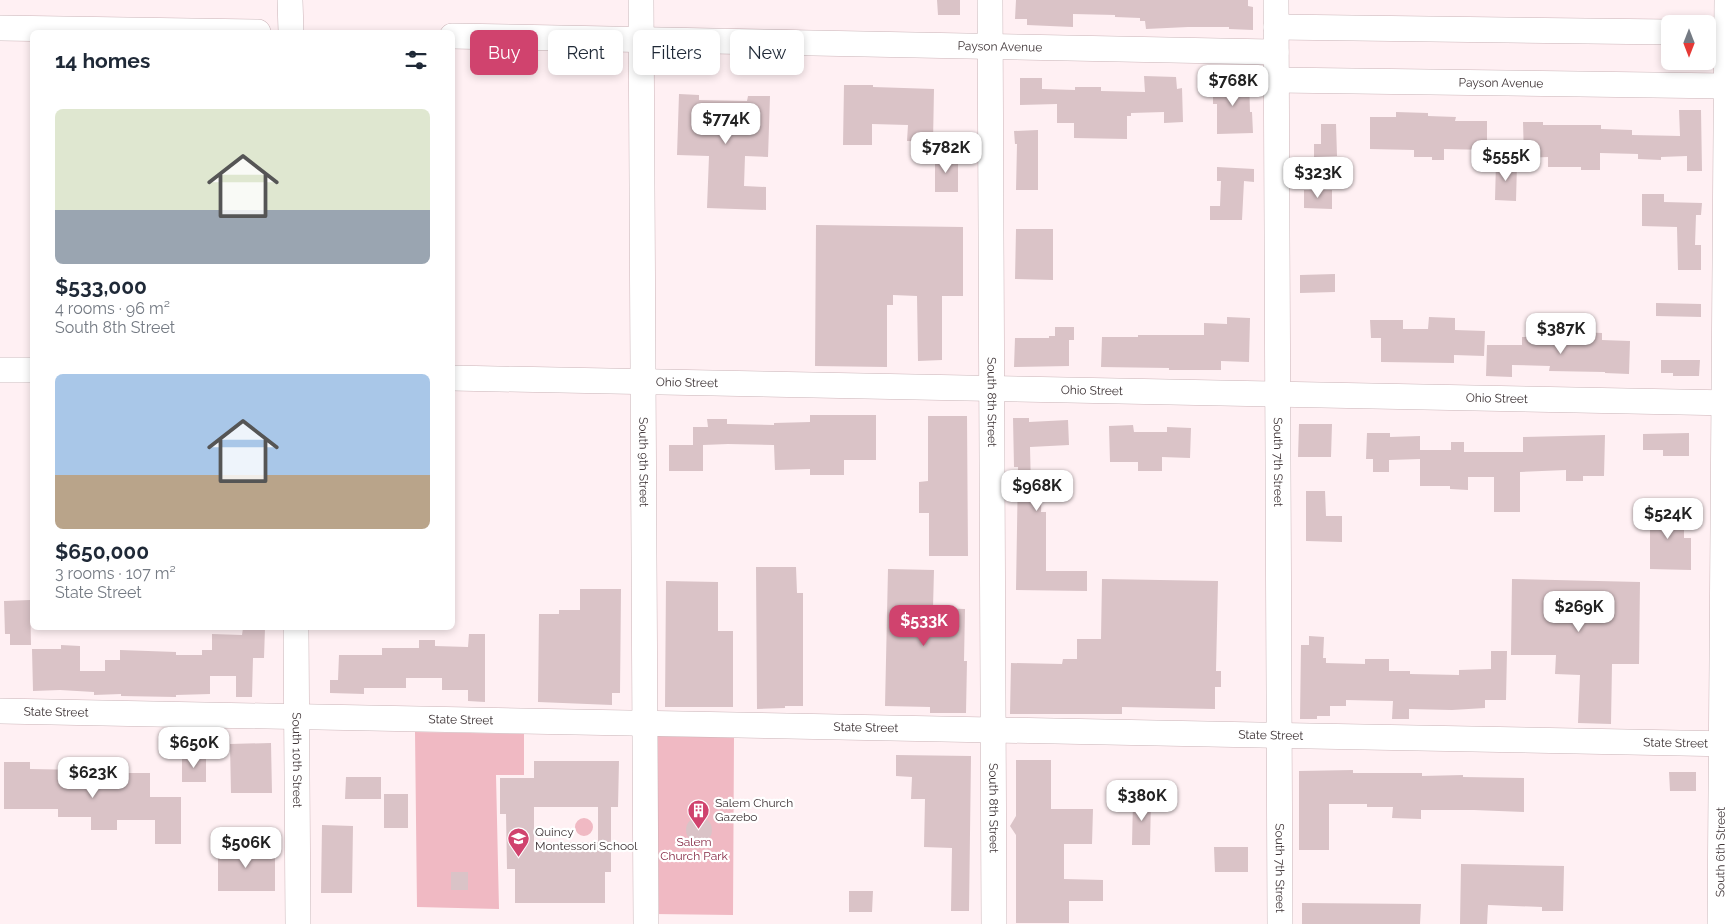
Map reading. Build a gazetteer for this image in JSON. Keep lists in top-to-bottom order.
{
  "streets": {
    "street": [
      "Payson Avenue",
      "Ohio Street",
      "South 8th Street",
      "South 9th Street",
      "South 7th Street",
      "State Street",
      "South 10th Street",
      "South 6th Street"
    ]
  },
  "crossings": [
    ["Payson Avenue", "South 8th Street"],
    ["Payson Avenue", "South 7th Street"],
    ["Payson Avenue", "South 6th Street"],
    ["Ohio Street", "South 8th Street"],
    ["Ohio Street", "South 9th Street"],
    ["Ohio Street", "South 7th Street"],
    ["Ohio Street", "South 6th Street"],
    ["South 8th Street", "State Street"],
    ["South 9th Street", "State Street"],
    ["South 7th Street", "State Street"],
    ["State Street", "South 10th Street"],
    ["State Street", "South 6th Street"]
  ],
  "parks": ["Salem Church Park"],
  "places": {
    "building": ["Salem Church Gazebo"],
    "school or university": ["Quincy Montessori School"]
  },
  "north": "bottom",
  "page": {
    "chip": [
      "Buy",
      "Rent",
      "Filters",
      "New"
    ],
    "heading": "14 homes",
    "price": [
      "$768K",
      "$774K",
      "$782K",
      "$555K",
      "$323K",
      "$387K",
      "$968K",
      "$524K",
      "$269K",
      "$533K",
      "$650K",
      "$623K",
      "$380K",
      "$506K"
    ],
    "list": [
      {
        "name": "$533,000",
        "note": "4 rooms · 96 m² · South 8th Street"
      },
      {
        "name": "$650,000",
        "note": "3 rooms · 107 m² · State Street"
      }
    ]
  }
}
